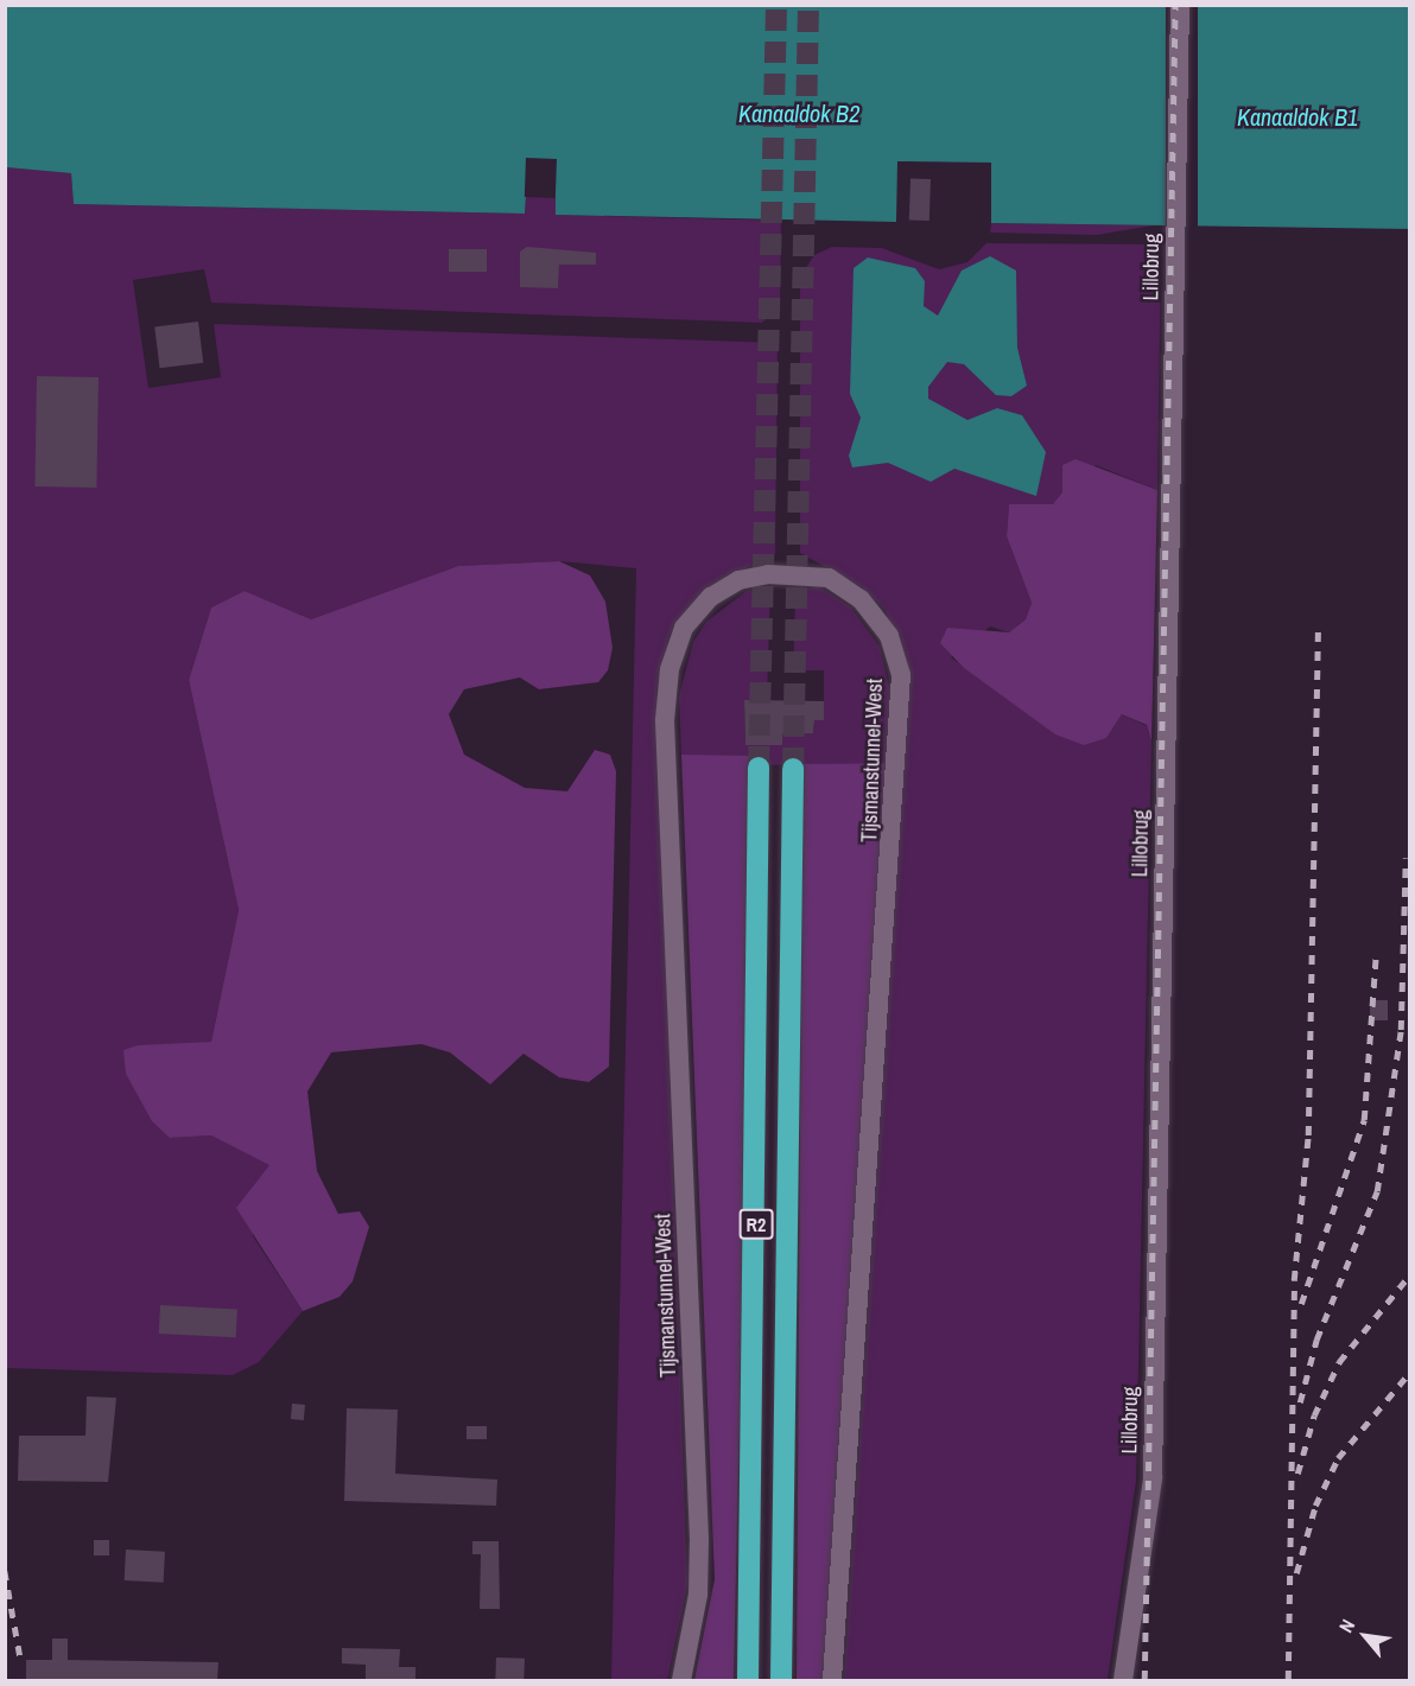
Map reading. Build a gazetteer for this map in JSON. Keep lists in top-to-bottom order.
{
  "streets": {
    "highway": ["R2"],
    "street": ["Lillobrug", "Tijsmanstunnel-West"]
  },
  "water": ["Kanaaldok B2", "Kanaaldok B1"],
  "north": "top left"
}
